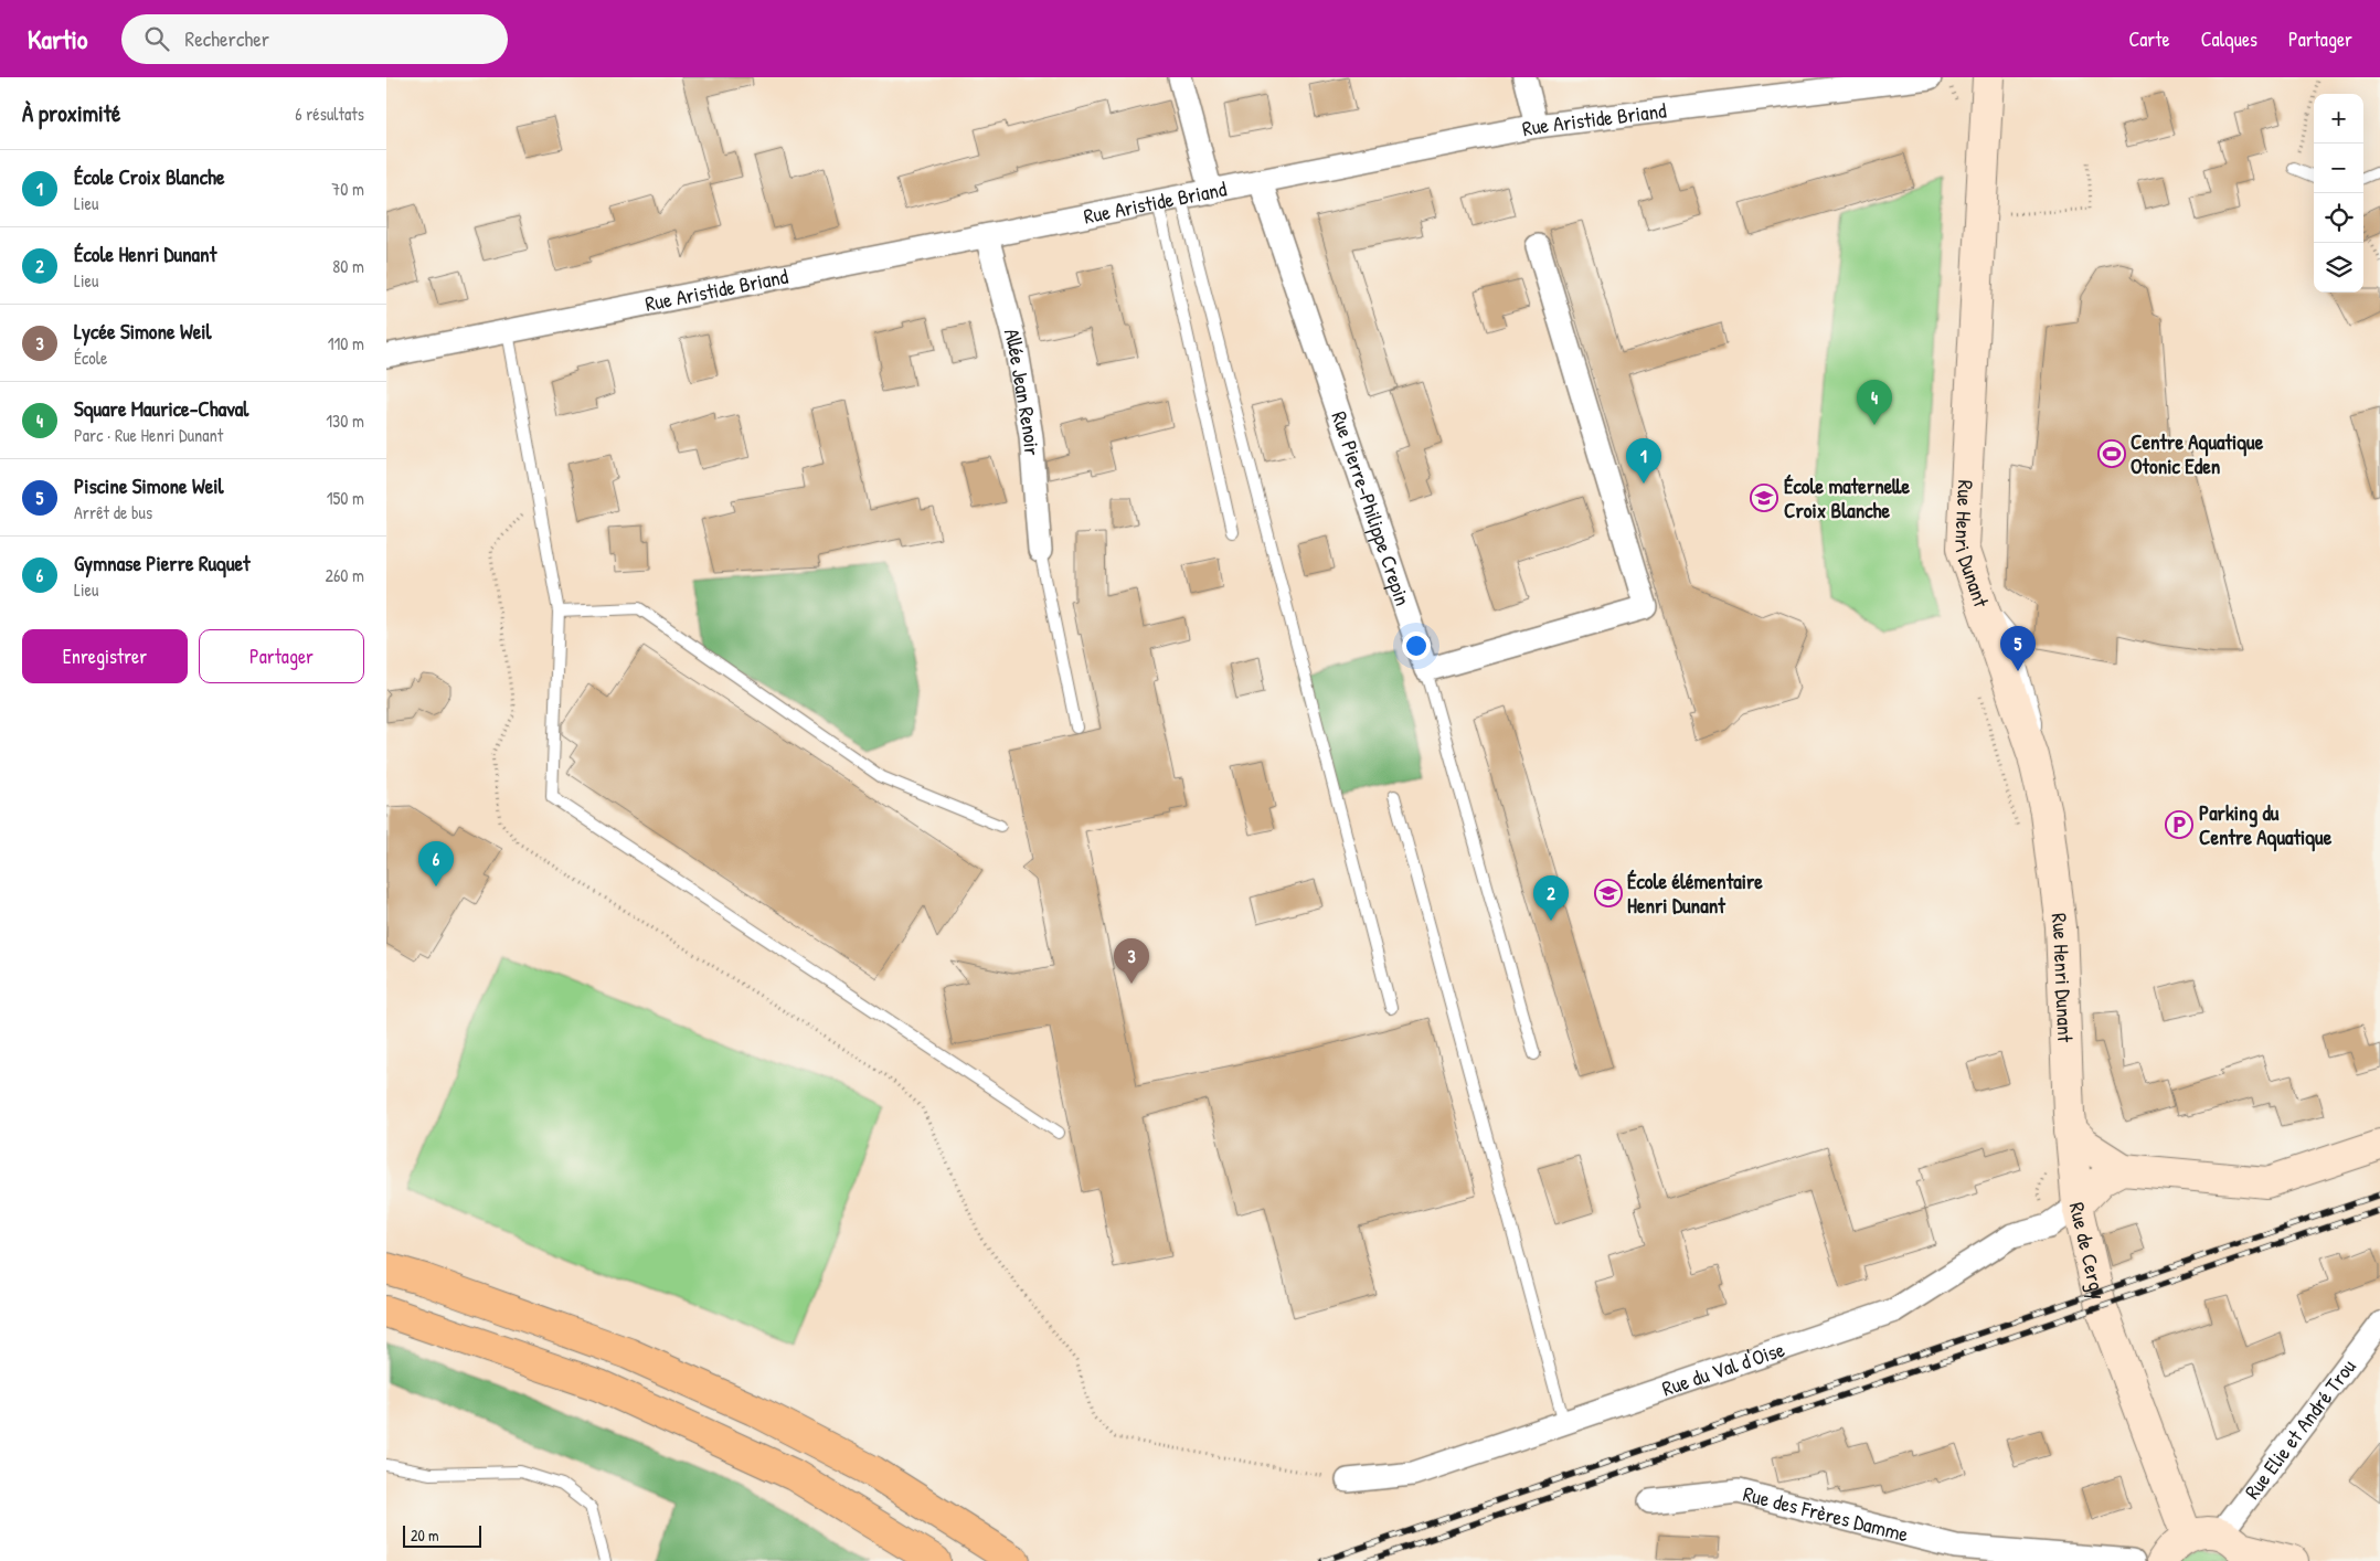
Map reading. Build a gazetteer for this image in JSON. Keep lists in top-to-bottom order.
{
  "streets": {
    "street": [
      "Rue Aristide Briand",
      "Allée Jean Renoir",
      "Rue Pierre-Philippe Crepin",
      "Rue Henri Dunant",
      "Rue de Cergy",
      "Rue du Val d'Oise",
      "Rue Elie et André Trou",
      "Rue des Frères Damme"
    ]
  },
  "crossings": [
    ["Rue Aristide Briand", "Allée Jean Renoir"],
    ["Rue Aristide Briand", "Rue Pierre-Philippe Crepin"],
    ["Rue Henri Dunant", "Rue de Cergy"],
    ["Rue Henri Dunant", "Rue du Val d'Oise"],
    ["Rue de Cergy", "Rue du Val d'Oise"]
  ],
  "places": {
    "sports": ["Centre Aquatique Otonic Eden"],
    "school or university": ["École maternelle Croix Blanche", "École élémentaire Henri Dunant"],
    "parking": ["Parking du Centre Aquatique"]
  },
  "scale_bar": "20 m",
  "page": {
    "header": "Kartio",
    "search": "Rechercher",
    "nav": ["Carte", "Calques", "Partager"],
    "heading": ["À proximité", "6 résultats"],
    "map_buttons": ["+", "−"],
    "list": [
      {
        "mark": "1",
        "name": "École Croix Blanche",
        "note": "Lieu",
        "value": "70 m"
      },
      {
        "mark": "2",
        "name": "École Henri Dunant",
        "note": "Lieu",
        "value": "80 m"
      },
      {
        "mark": "3",
        "name": "Lycée Simone Weil",
        "note": "École",
        "value": "110 m"
      },
      {
        "mark": "4",
        "name": "Square Maurice-Chaval",
        "note": "Parc · Rue Henri Dunant",
        "value": "130 m"
      },
      {
        "mark": "5",
        "name": "Piscine Simone Weil",
        "note": "Arrêt de bus",
        "value": "150 m"
      },
      {
        "mark": "6",
        "name": "Gymnase Pierre Ruquet",
        "note": "Lieu",
        "value": "260 m"
      }
    ],
    "pins": [
      "4",
      "1",
      "5",
      "6",
      "2",
      "3"
    ],
    "buttons": ["Enregistrer", "Partager"],
    "scale": "20 m"
  }
}
